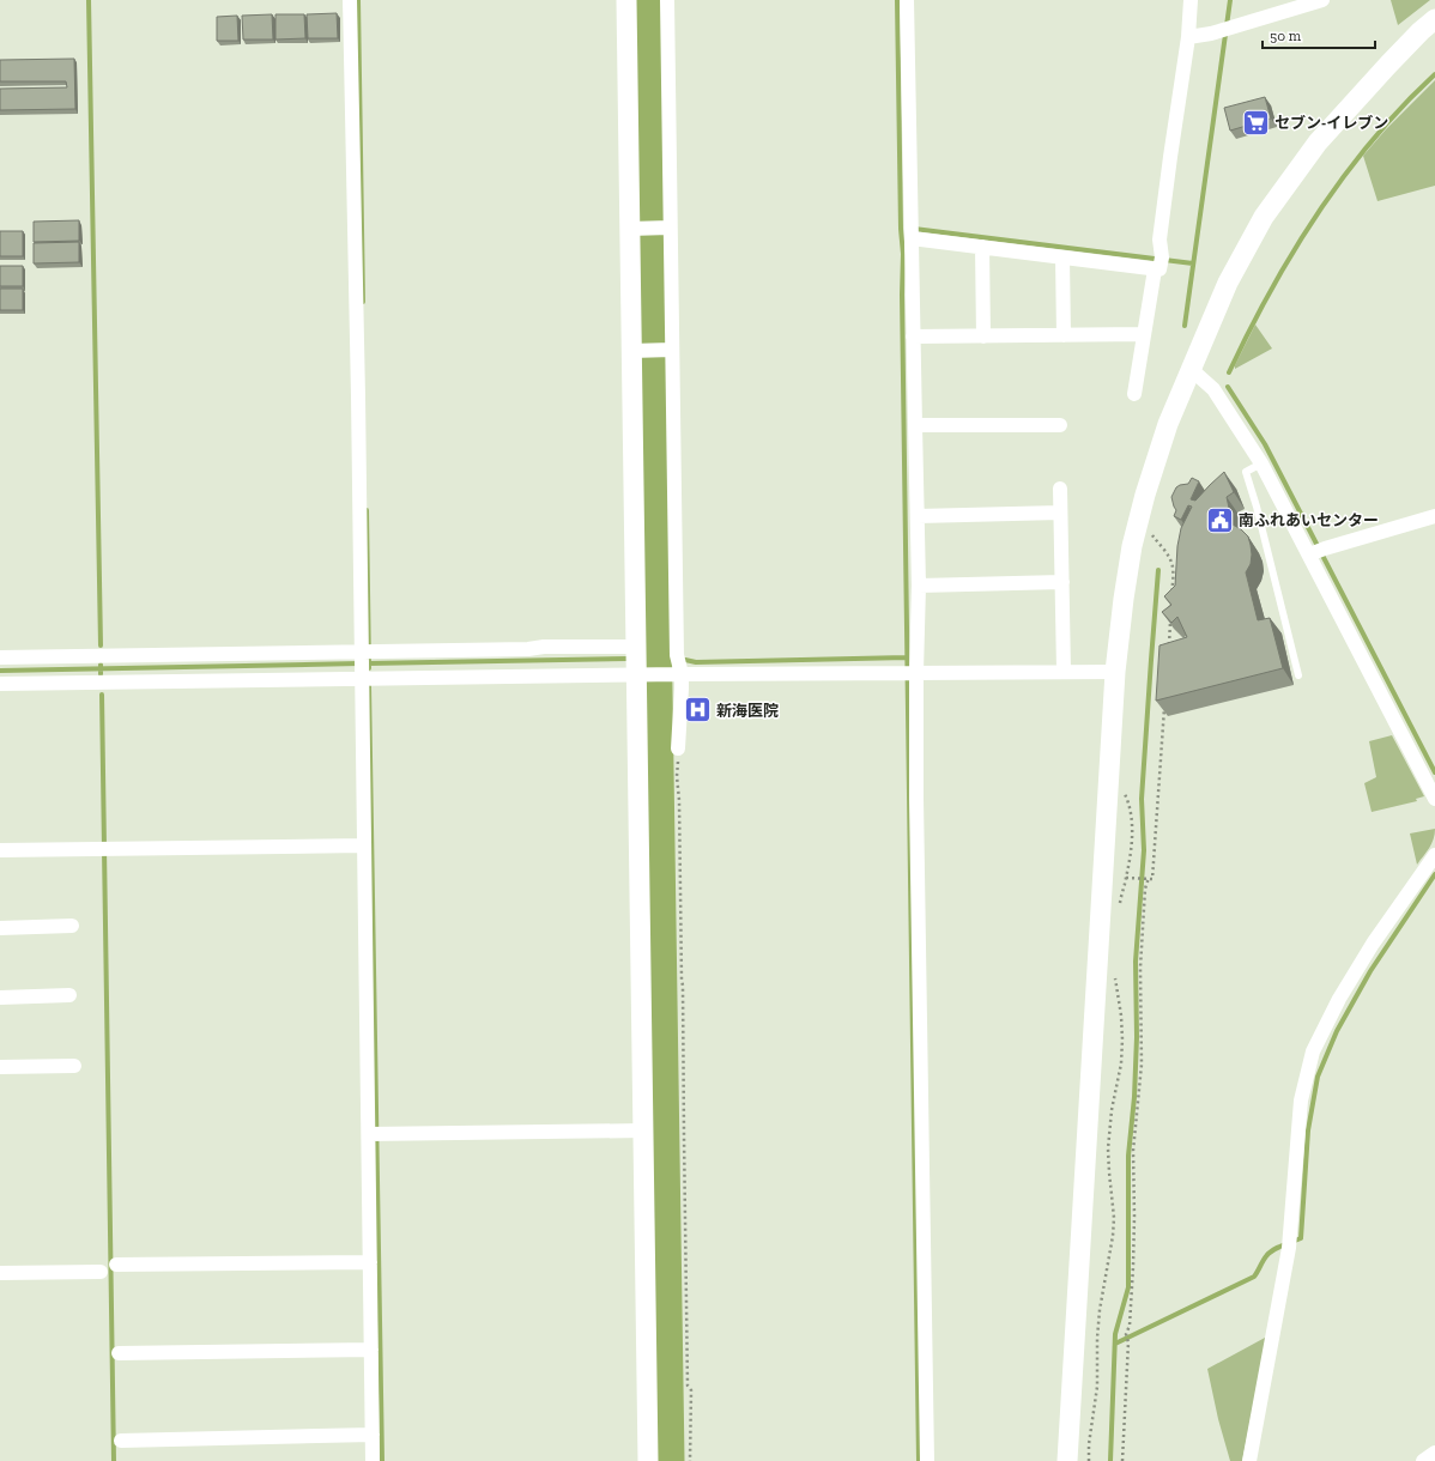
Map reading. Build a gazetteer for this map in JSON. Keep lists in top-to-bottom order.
{
  "places": {
    "supermarket": ["セブン-イレブン"],
    "public building": ["南ふれあいセンター"],
    "hospital": ["新海医院"]
  },
  "scale_bar": "50 m"
}
